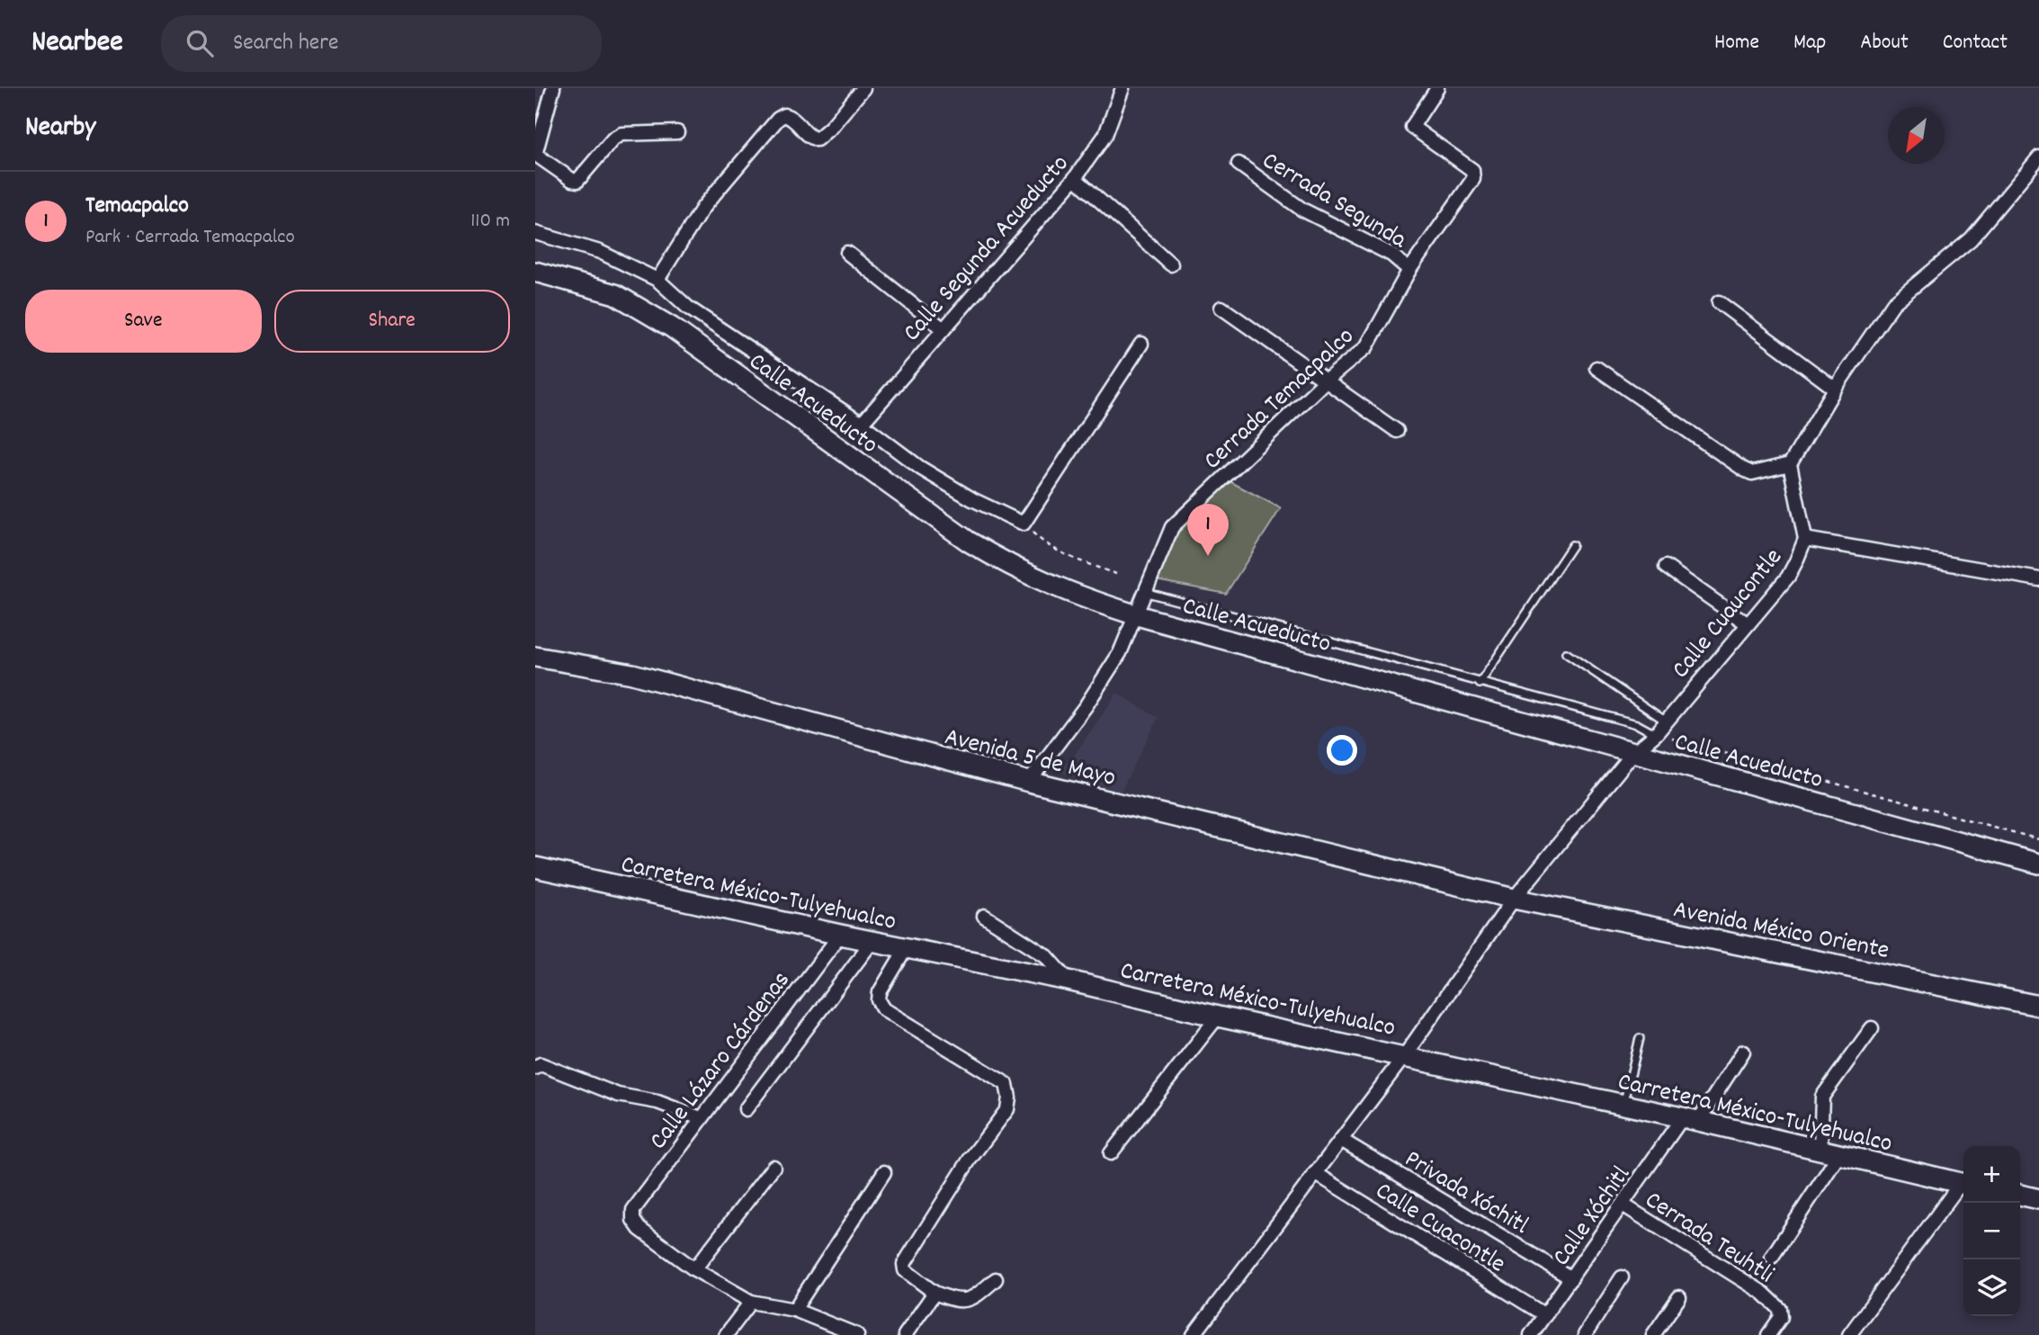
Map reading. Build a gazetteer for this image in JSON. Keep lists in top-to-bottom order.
{
  "streets": {
    "main road": [
      "Calle Acueducto",
      "Avenida 5 de Mayo",
      "Carretera México-Tulyehualco",
      "Avenida México Oriente"
    ],
    "street": [
      "Cerrada Segunda",
      "Calle Segunda Acueducto",
      "Cerrada Temacpalco",
      "Calle Cuaucontle",
      "Calle Lázaro Cárdenas",
      "Privada Xóchitl",
      "Calle Xóchitl",
      "Calle Cuacontle",
      "Cerrada Teuhtli"
    ]
  },
  "crossings": [
    ["Cerrada Segunda", "Cerrada Temacpalco"],
    ["Calle Segunda Acueducto", "Calle Acueducto"],
    ["Cerrada Temacpalco", "Calle Acueducto"],
    ["Cerrada Temacpalco", "Avenida 5 de Mayo"],
    ["Calle Acueducto", "Calle Cuaucontle"],
    ["Calle Cuaucontle", "Avenida 5 de Mayo"],
    ["Calle Cuaucontle", "Avenida México Oriente"],
    ["Avenida 5 de Mayo", "Avenida México Oriente"],
    ["Carretera México-Tulyehualco", "Calle Lázaro Cárdenas"],
    ["Carretera México-Tulyehualco", "Calle Xóchitl"],
    ["Privada Xóchitl", "Calle Xóchitl"],
    ["Calle Xóchitl", "Calle Cuacontle"],
    ["Calle Xóchitl", "Cerrada Teuhtli"]
  ],
  "north": "bottom left",
  "page": {
    "header": "Nearbee",
    "search": "Search here",
    "nav": [
      "Home",
      "Map",
      "About",
      "Contact"
    ],
    "heading": "Nearby",
    "list": [
      {
        "mark": "1",
        "name": "Temacpalco",
        "note": "Park · Cerrada Temacpalco",
        "value": "110 m"
      }
    ],
    "buttons": ["Save", "Share"],
    "pins": "1",
    "map_buttons": ["+", "−"]
  }
}
